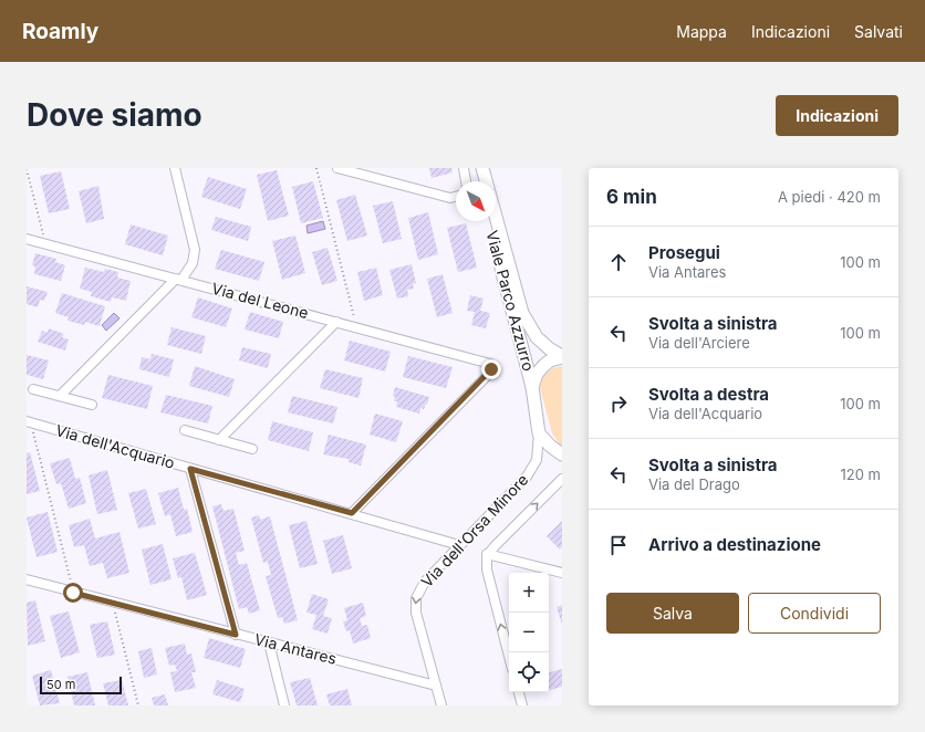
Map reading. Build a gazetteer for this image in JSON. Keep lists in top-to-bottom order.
{
  "streets": {
    "street": [
      "Via del Leone",
      "Viale Parco Azzurro",
      "Via dell'Acquario",
      "Via dell'Orsa Minore",
      "Via Antares"
    ]
  },
  "crossings": [
    ["Via del Leone", "Via dell'Acquario"],
    ["Viale Parco Azzurro", "Via dell'Orsa Minore"],
    ["Via dell'Acquario", "Via dell'Orsa Minore"],
    ["Via dell'Orsa Minore", "Via Antares"]
  ],
  "scale_bar": "50 m",
  "north": "bottom right",
  "page": {
    "header": "Roamly",
    "nav": ["Mappa", "Indicazioni", "Salvati"],
    "buttons": [
      "Indicazioni",
      ["Salva", "Condividi"]
    ],
    "title": "Dove siamo",
    "heading": ["6 min", "A piedi · 420 m"],
    "list": [
      ["Prosegui", "Via Antares", "100 m"],
      ["Svolta a sinistra", "Via dell'Arciere", "100 m"],
      ["Svolta a destra", "Via dell'Acquario", "100 m"],
      ["Svolta a sinistra", "Via del Drago", "120 m"],
      "Arrivo a destinazione"
    ],
    "map_buttons": ["+", "−"],
    "scale": "50 m"
  }
}
